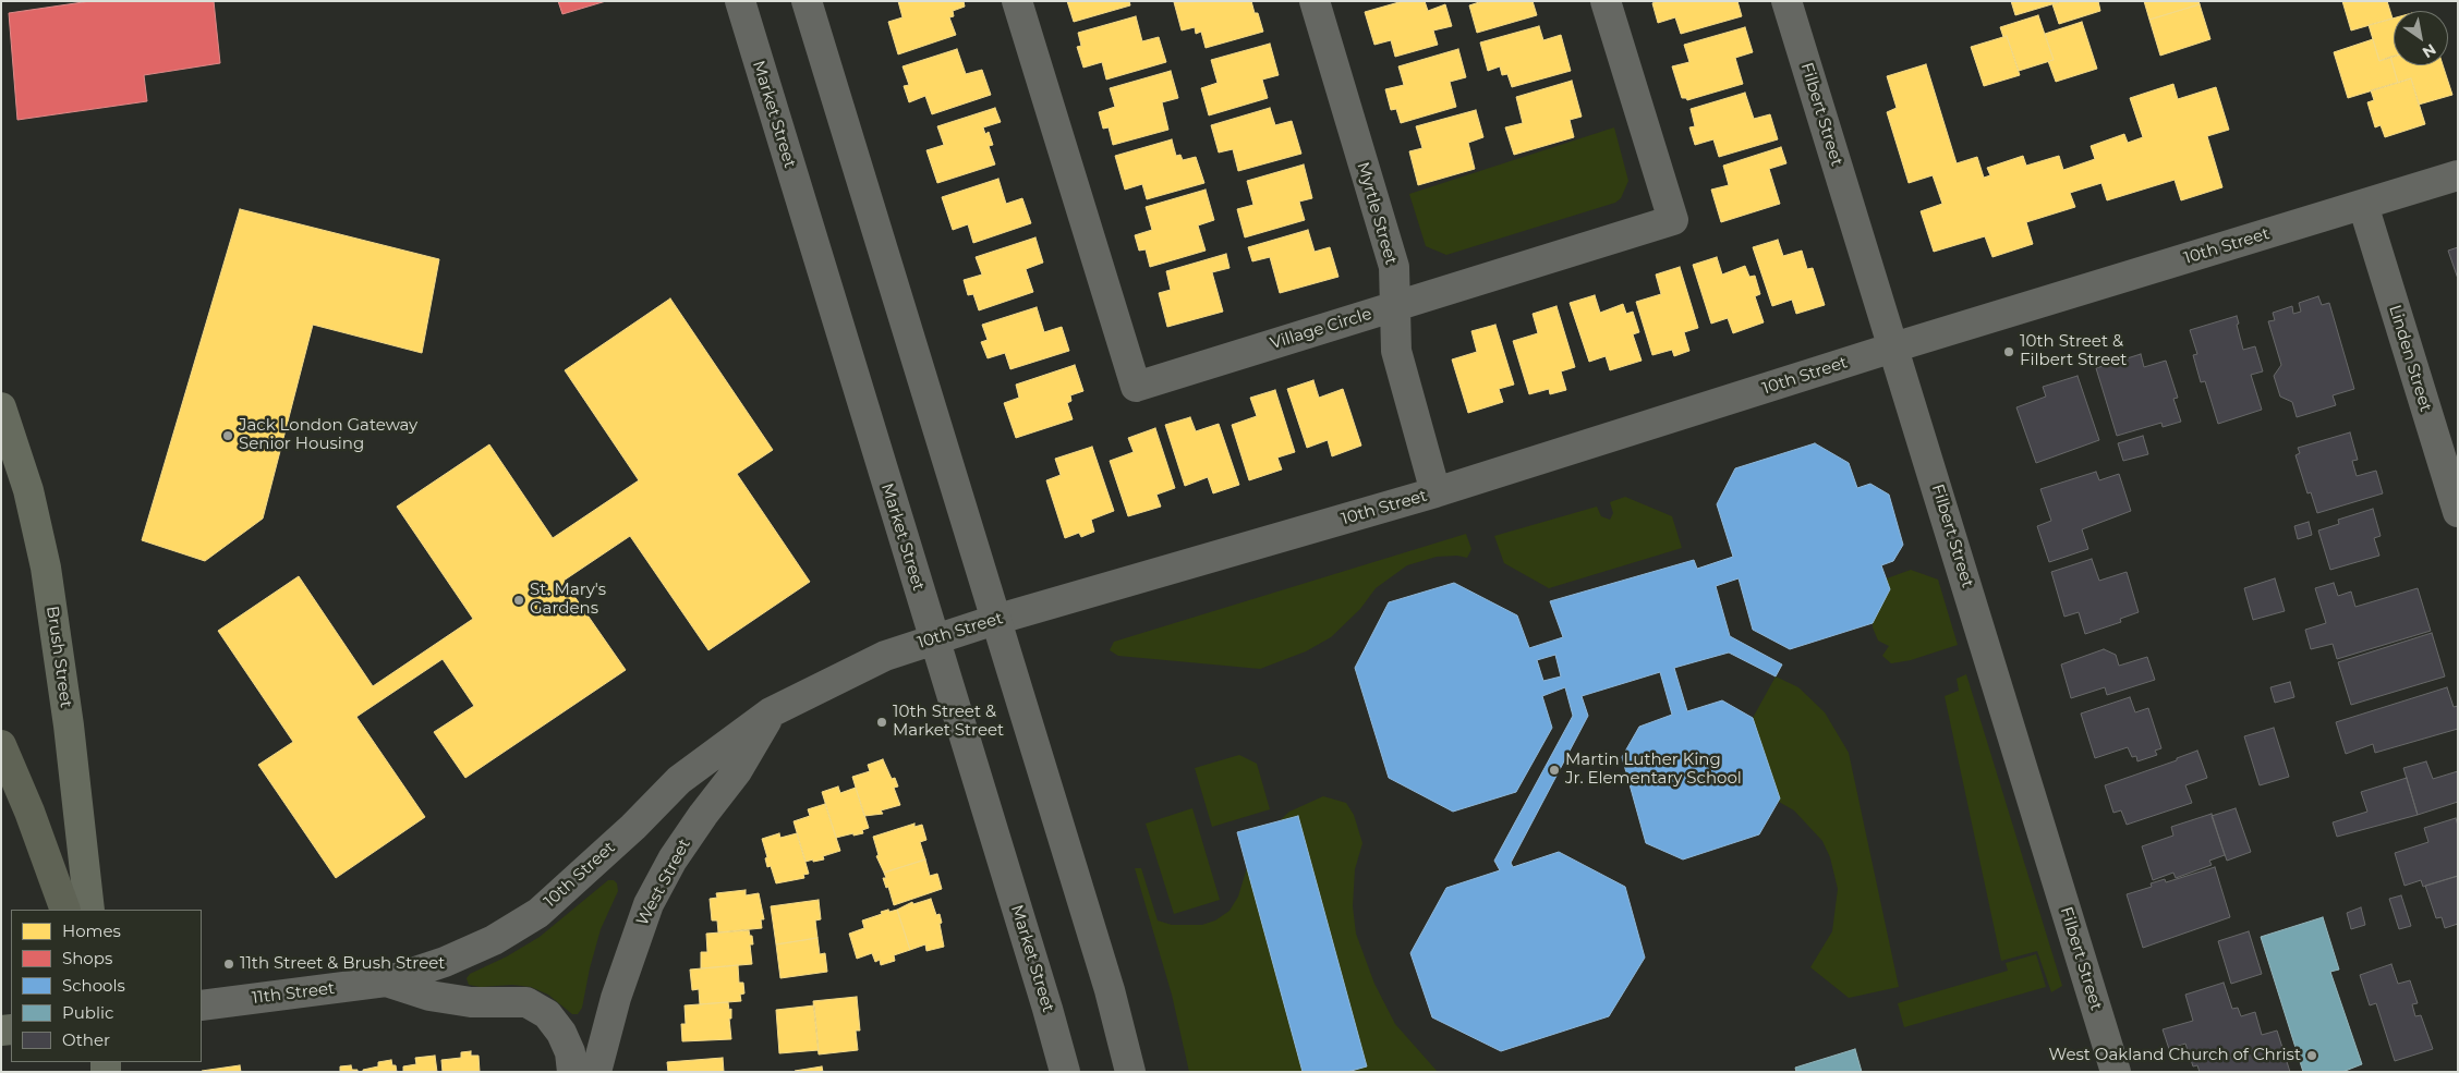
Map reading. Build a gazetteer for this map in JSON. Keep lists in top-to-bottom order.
{
  "streets": {
    "main road": ["Brush Street"],
    "street": [
      "Market Street",
      "Filbert Street",
      "Myrtle Street",
      "10th Street",
      "Village Circle",
      "Linden Street",
      "West Street",
      "11th Street"
    ]
  },
  "crossings": [
    ["Market Street", "10th Street"],
    ["Filbert Street", "10th Street"],
    ["Myrtle Street", "10th Street"],
    ["Myrtle Street", "Village Circle"],
    ["10th Street", "Linden Street"],
    ["10th Street", "West Street"],
    ["10th Street", "11th Street"]
  ],
  "places": [
    "10th Street & Filbert Street",
    "Jack London Gateway Senior Housing",
    "St. Mary's Gardens",
    "10th Street & Market Street",
    "Martin Luther King Jr. Elementary School",
    "11th Street & Brush Street",
    "West Oakland Church of Christ"
  ],
  "legend": [
    "Homes",
    "Shops",
    "Schools",
    "Public",
    "Other"
  ],
  "north": "bottom right"
}
